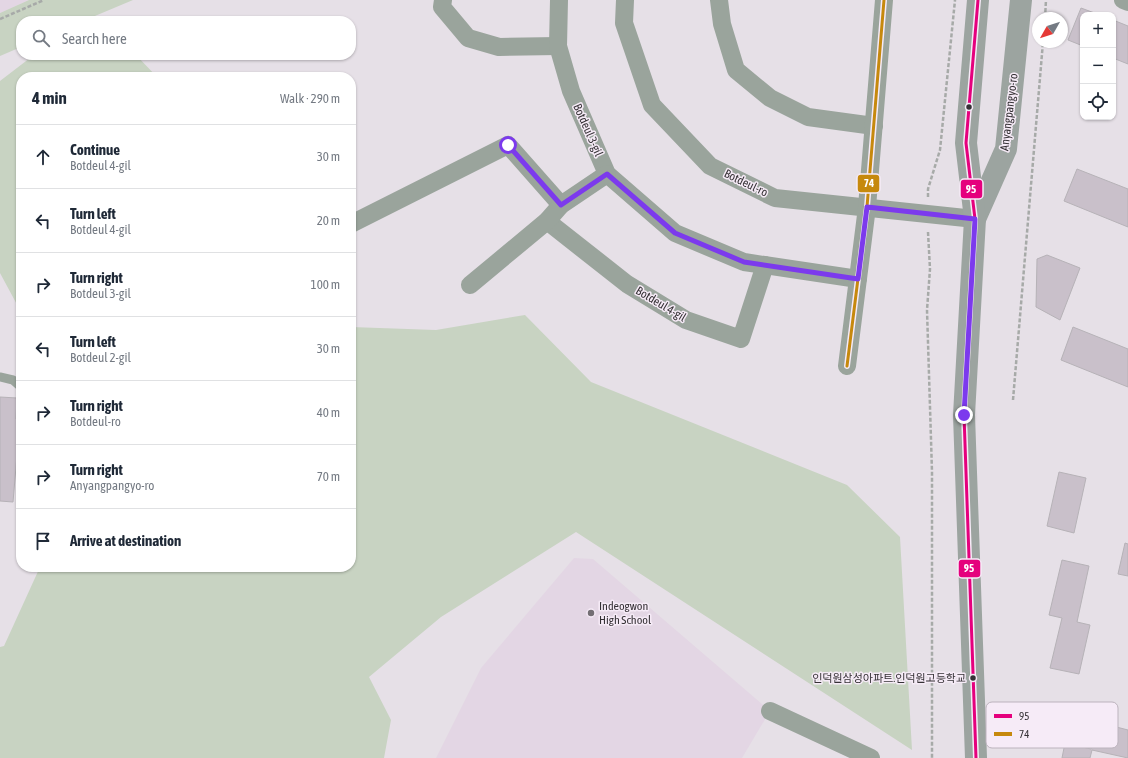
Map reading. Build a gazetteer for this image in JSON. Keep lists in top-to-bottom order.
{
  "streets": {
    "main road": ["Anyangpangyo-ro"],
    "street": ["Botdeul 3-gil", "Botdeul-ro", "Botdeul 4-gil"]
  },
  "crossings": [
    ["Anyangpangyo-ro", "Botdeul-ro"],
    ["Botdeul 3-gil", "Botdeul 4-gil"]
  ],
  "places": ["Indeogwon High School", "인덕원삼성아파트.인덕원고등학교"],
  "lines": ["transit line 95", "transit line 74"],
  "legend": ["95", "74"],
  "north": "bottom left",
  "page": {
    "map_buttons": ["+", "−"],
    "search": "Search here",
    "heading": ["4 min", "Walk · 290 m"],
    "list": [
      ["Continue", "Botdeul 4-gil", "30 m"],
      ["Turn left", "Botdeul 4-gil", "20 m"],
      ["Turn right", "Botdeul 3-gil", "100 m"],
      ["Turn left", "Botdeul 2-gil", "30 m"],
      ["Turn right", "Botdeul-ro", "40 m"],
      ["Turn right", "Anyangpangyo-ro", "70 m"],
      "Arrive at destination"
    ]
  }
}
